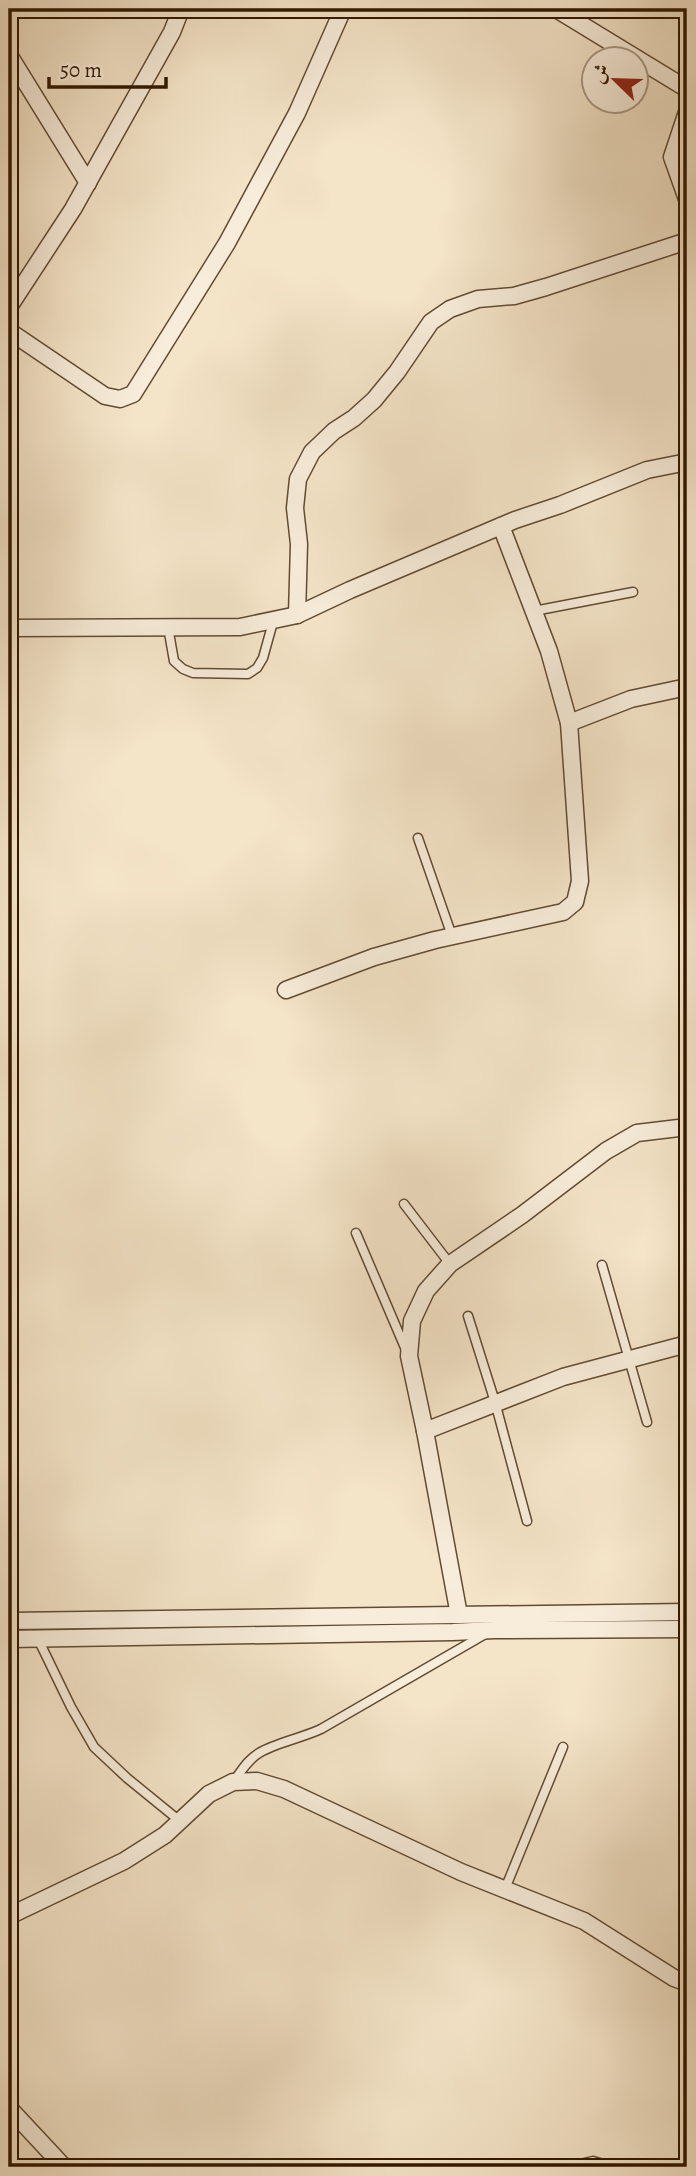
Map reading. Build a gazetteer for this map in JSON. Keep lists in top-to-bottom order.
{
  "scale_bar": "50 m",
  "north": "top left"
}
